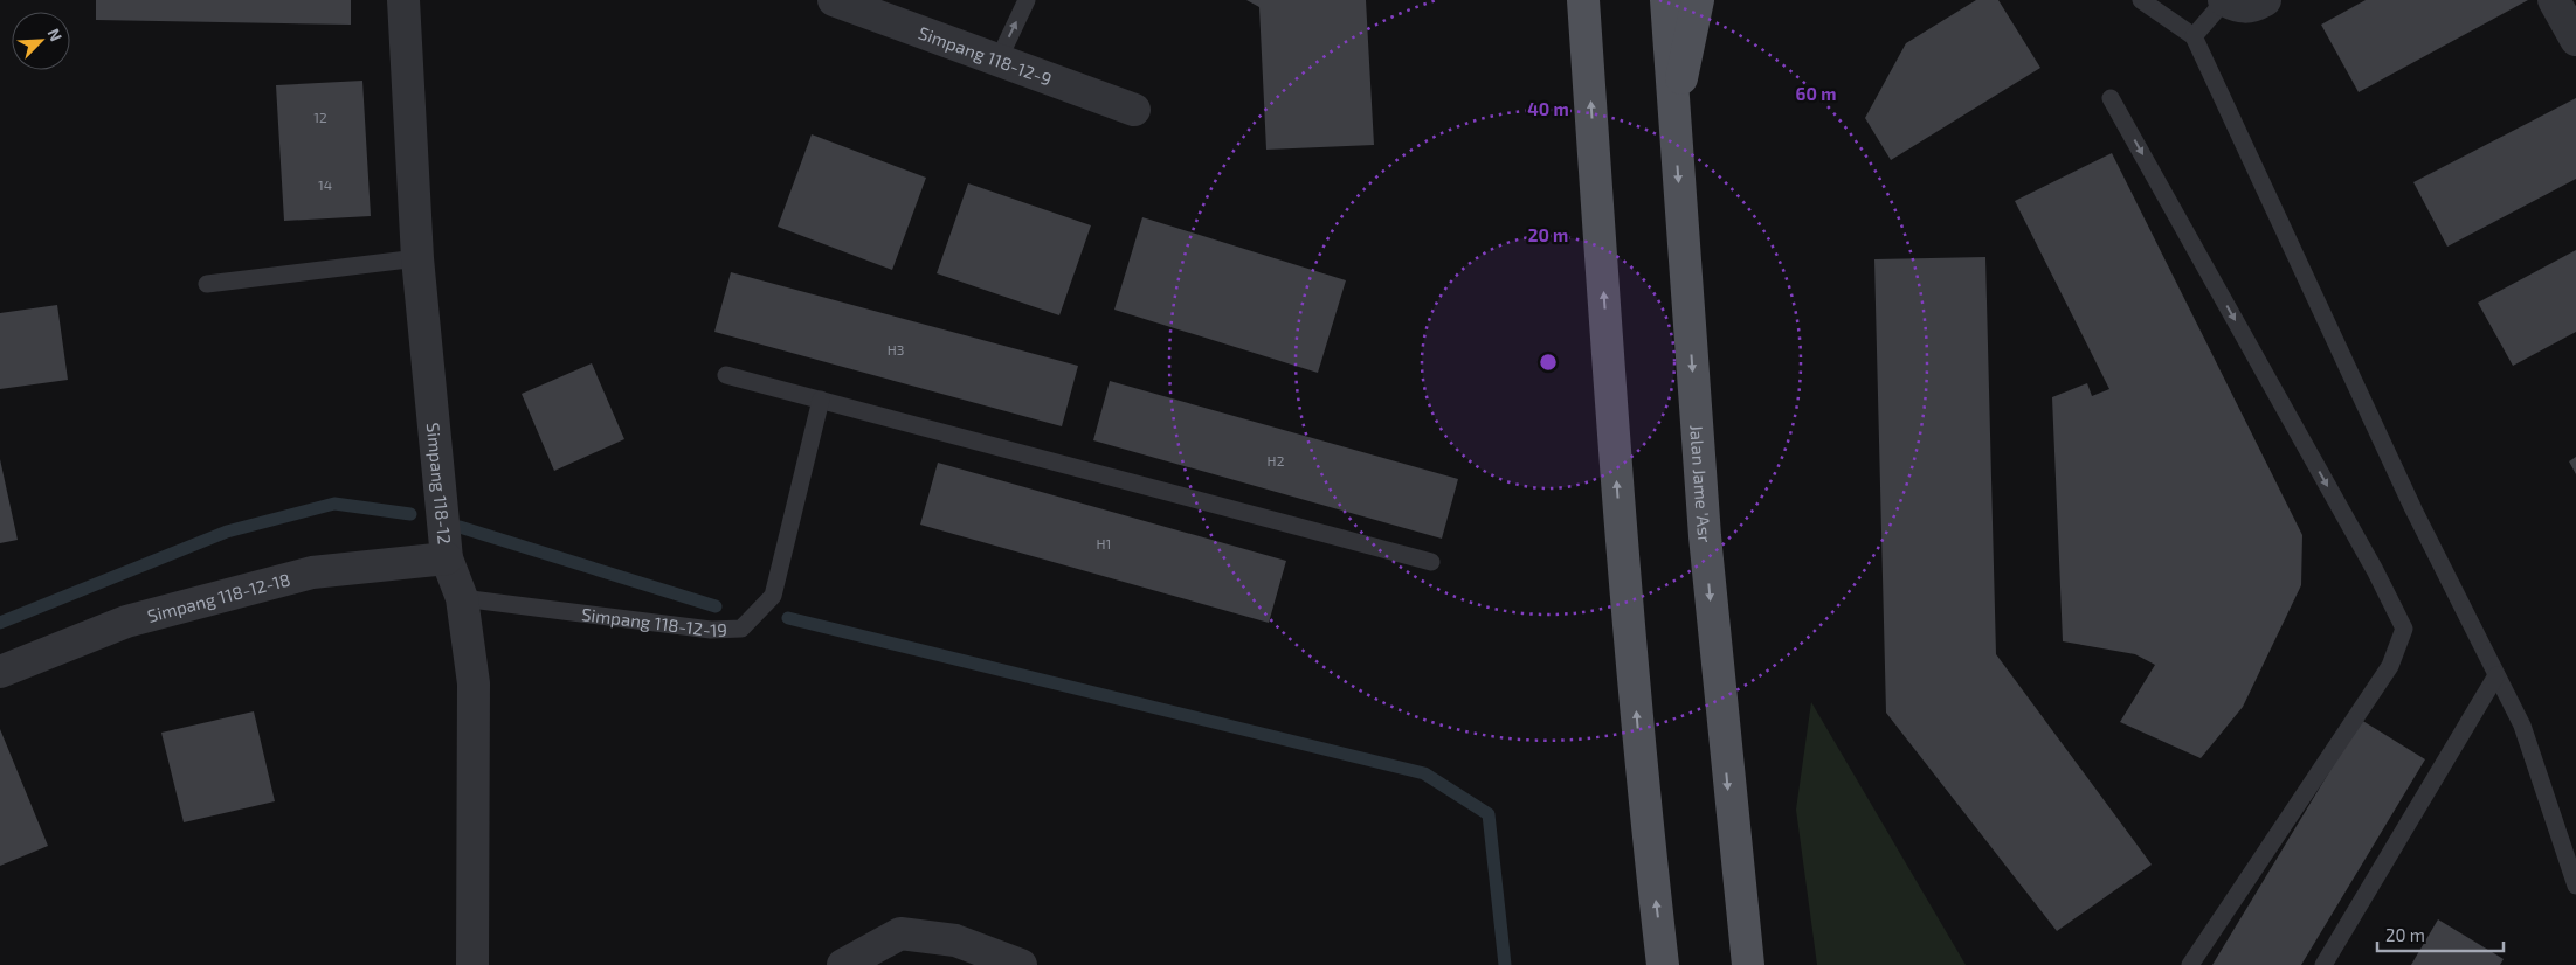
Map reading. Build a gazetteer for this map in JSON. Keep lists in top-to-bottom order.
{
  "streets": {
    "main road": ["Jalan Jame 'Asr"],
    "street": ["Simpang 118-12-9", "Simpang 118-12", "Simpang 118-12-18"],
    "lane": ["Simpang 118-12-19"]
  },
  "crossings": [
    ["Simpang 118-12", "Simpang 118-12-18"],
    ["Simpang 118-12", "Simpang 118-12-19"]
  ],
  "house_numbers": [
    "12",
    "14",
    "H3",
    "H2",
    "H1"
  ],
  "scale_bar": "20 m",
  "north": "top right",
  "rings": ["60 m", "40 m", "20 m"]
}
